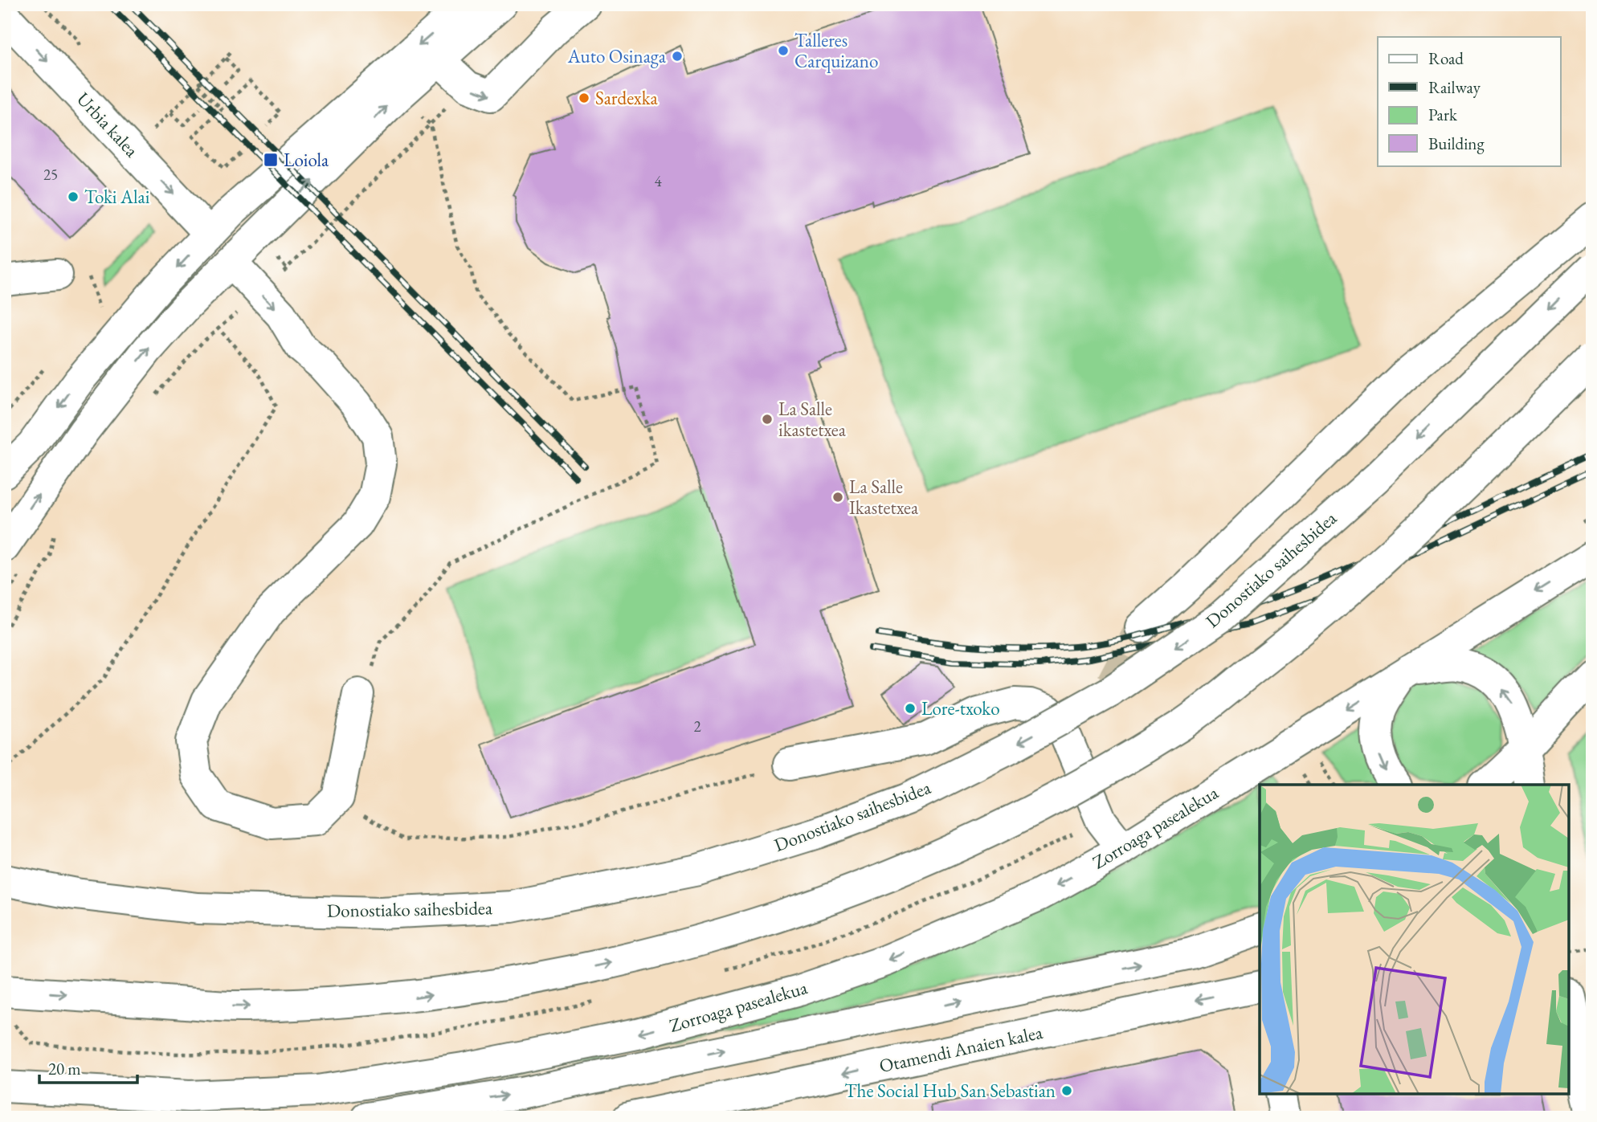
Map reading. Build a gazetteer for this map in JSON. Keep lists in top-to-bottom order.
{
  "streets": {
    "main road": [
      "Urbia kalea",
      "Donostiako saihesbidea",
      "Zorroaga pasealekua",
      "Otamendi Anaien kalea"
    ]
  },
  "one_way": ["Urbia kalea"],
  "places": {
    "other": [
      "Talleres Carquizano",
      "Auto Osinaga",
      "Sardexka",
      "Toki Alai",
      "La Salle ikastetxea",
      "La Salle Ikastetxea",
      "Lore-txoko",
      "The Social Hub San Sebastian"
    ],
    "transit": ["Loiola"]
  },
  "house_numbers": ["25", "4", "2"],
  "legend": [
    "Road",
    "Railway",
    "Park",
    "Building"
  ],
  "scale_bar": "20 m"
}
